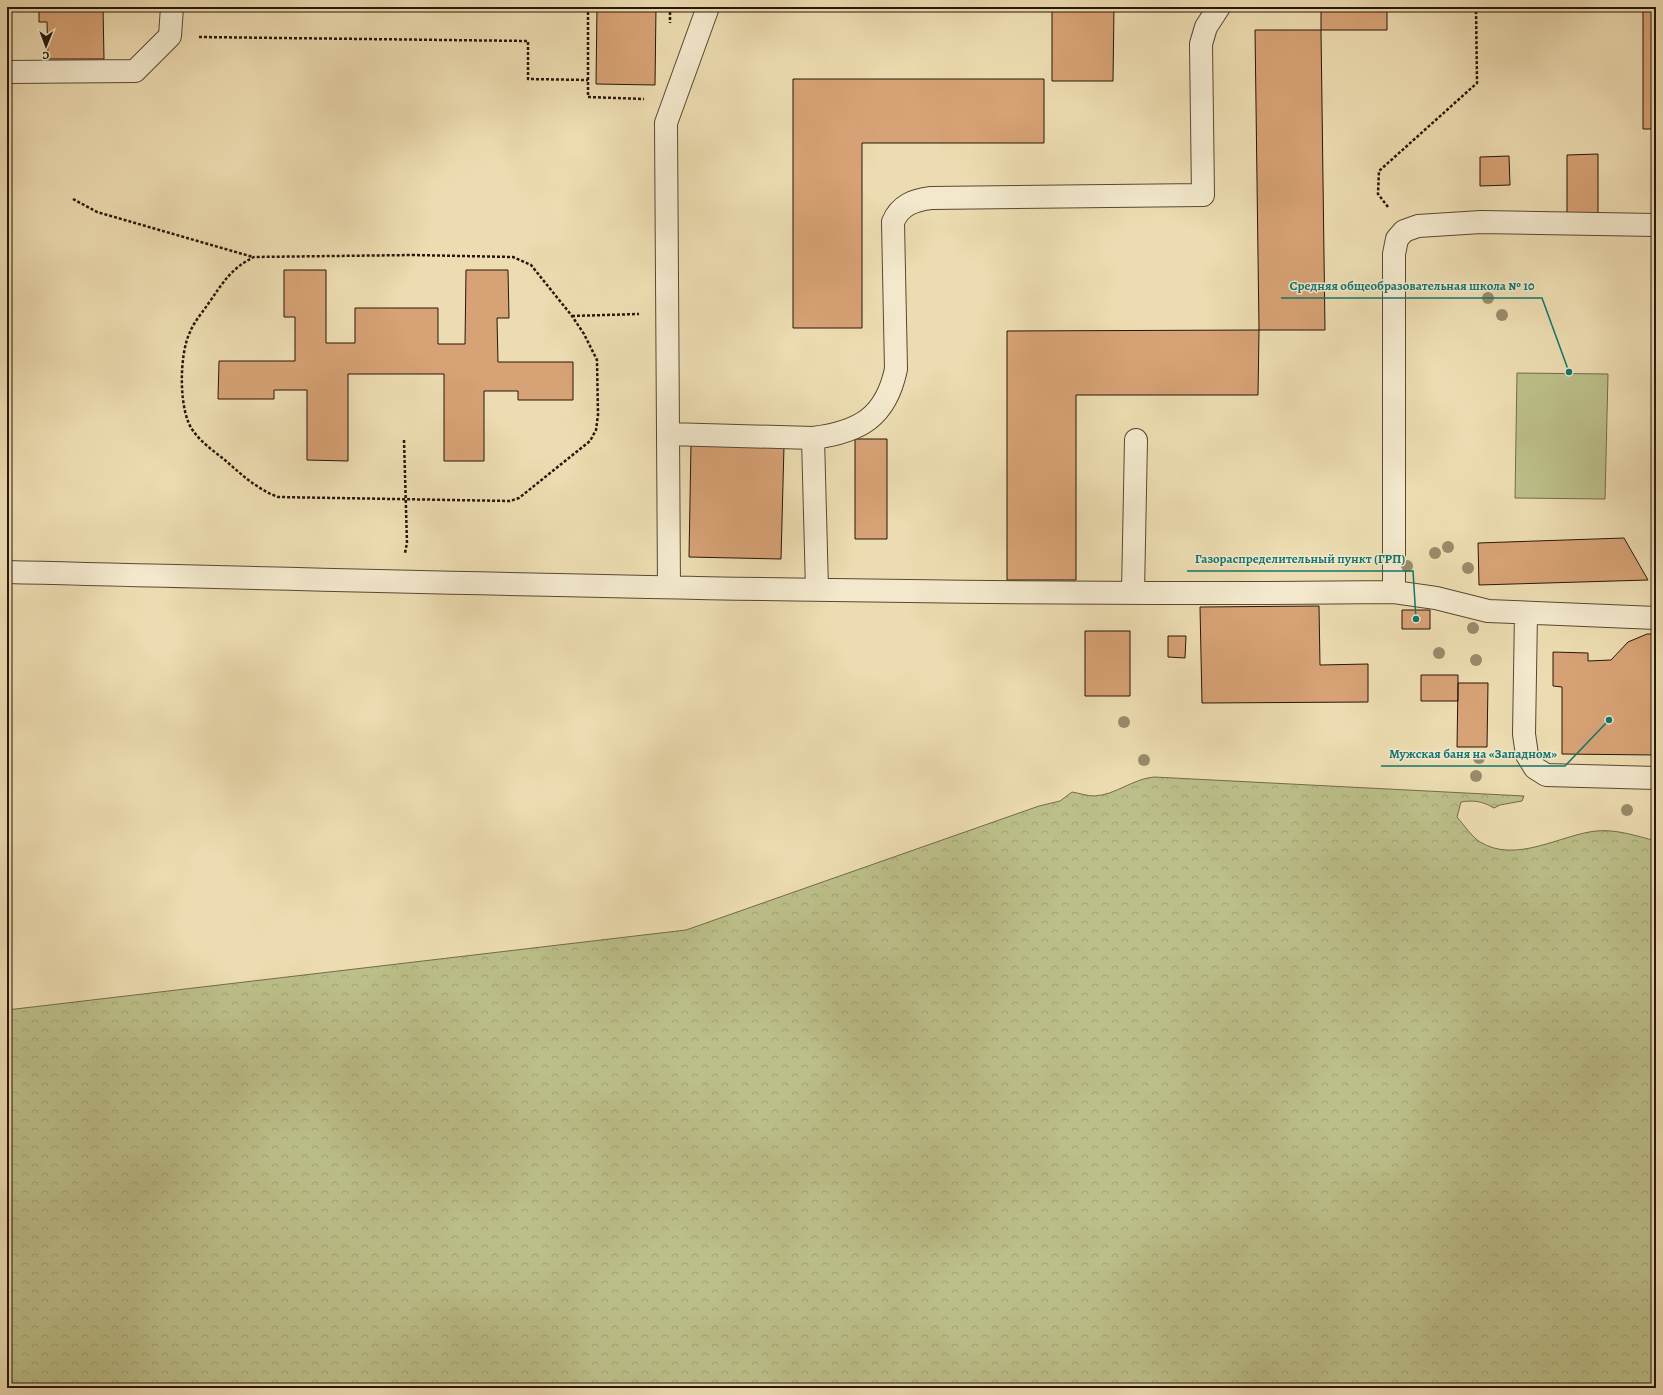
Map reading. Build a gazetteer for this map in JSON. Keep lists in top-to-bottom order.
{
  "places": ["Средняя общеобразовательная школа № 10", "Газораспределительный пункт (ГРП)", "Мужская баня на «Западном»"],
  "north": "bottom"
}
